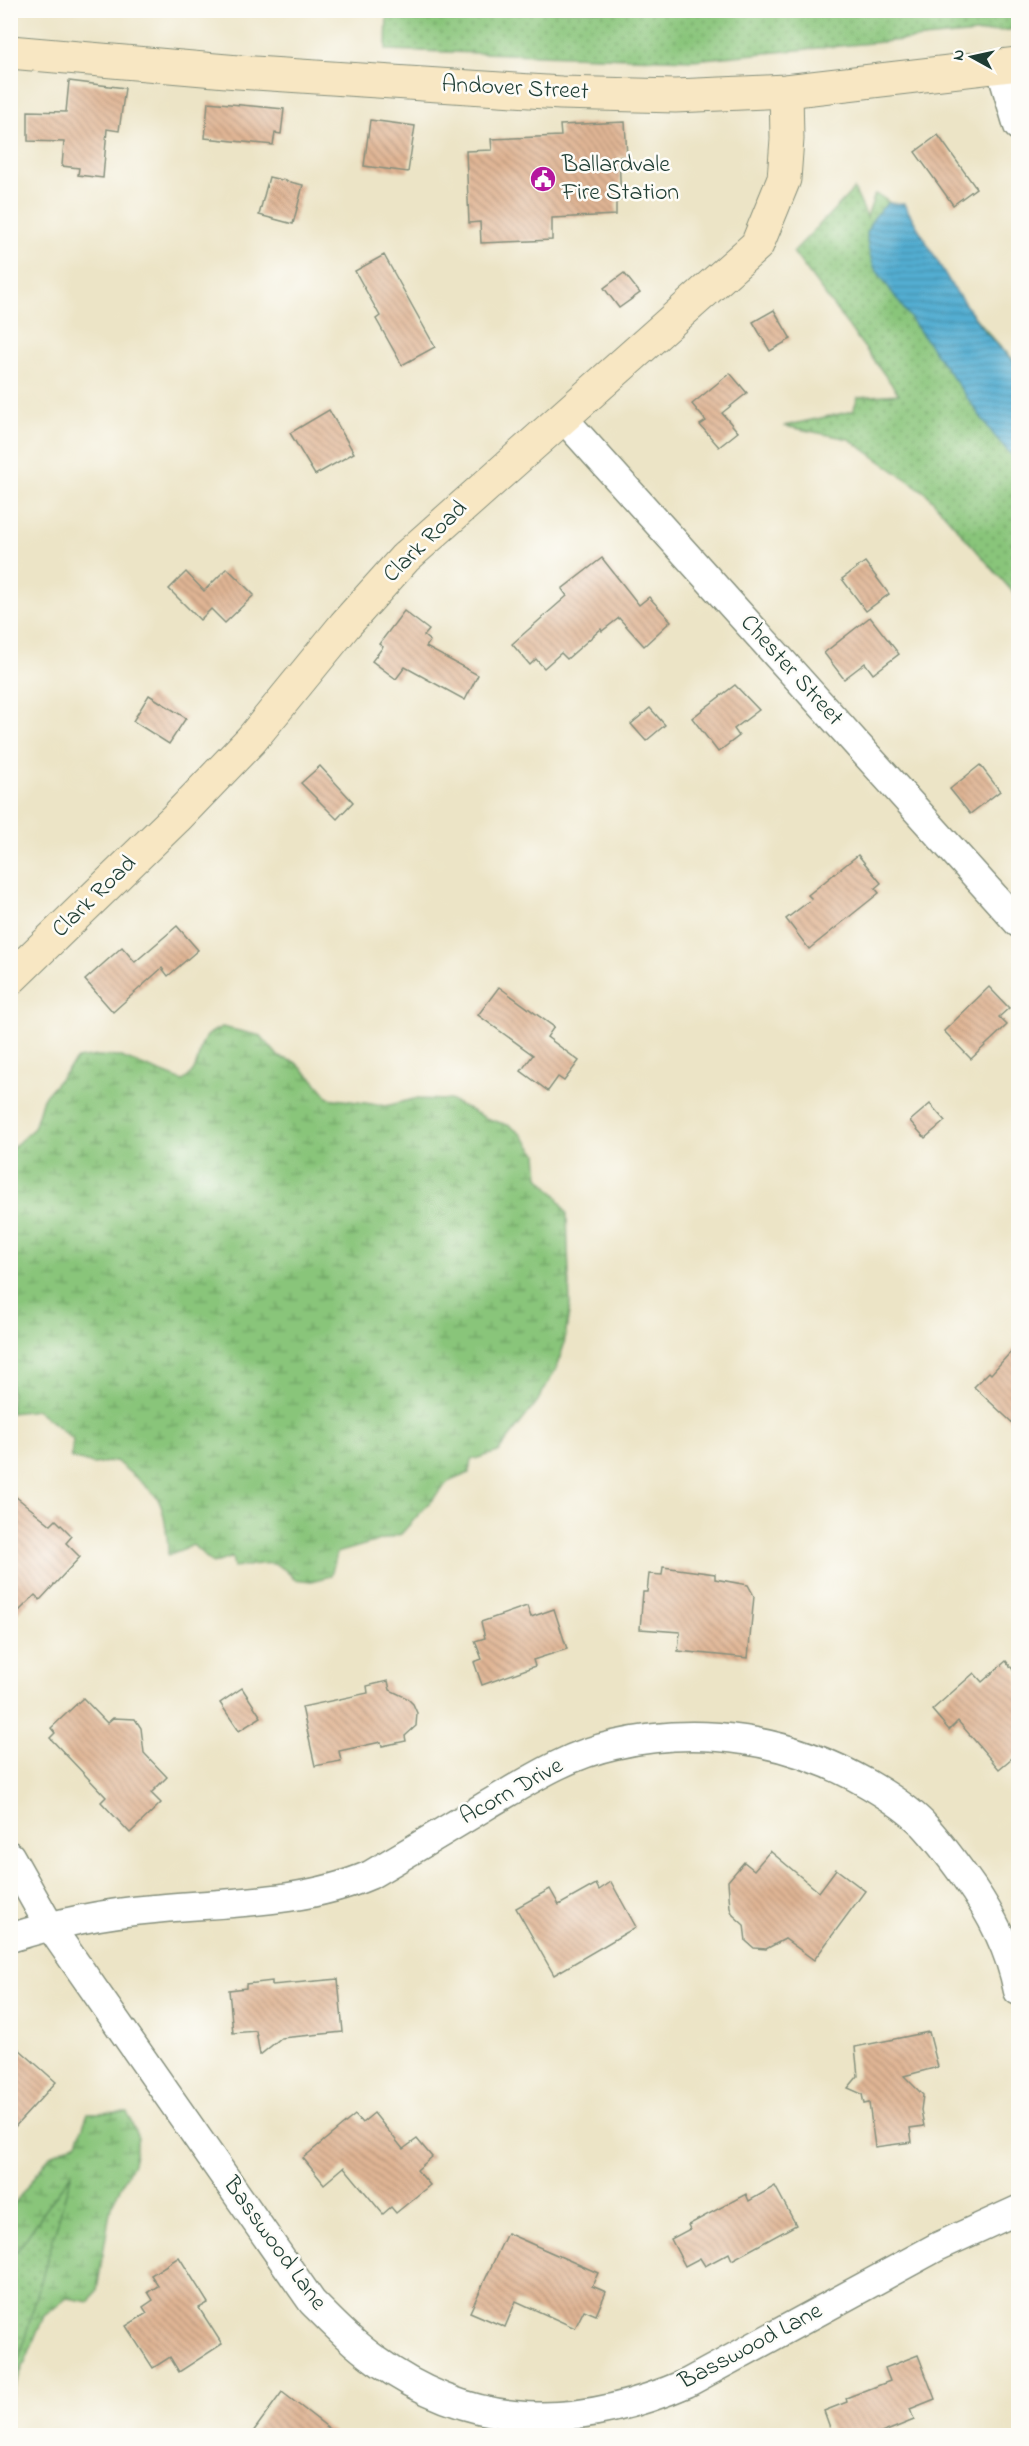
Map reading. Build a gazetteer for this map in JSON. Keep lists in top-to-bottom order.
{
  "streets": {
    "main road": ["Andover Street", "Clark Road"],
    "street": ["Chester Street", "Acorn Drive", "Basswood Lane"]
  },
  "crossings": [
    ["Andover Street", "Clark Road"],
    ["Clark Road", "Chester Street"],
    ["Acorn Drive", "Basswood Lane"]
  ],
  "places": {
    "public building": ["Ballardvale Fire Station"]
  },
  "north": "left"
}
